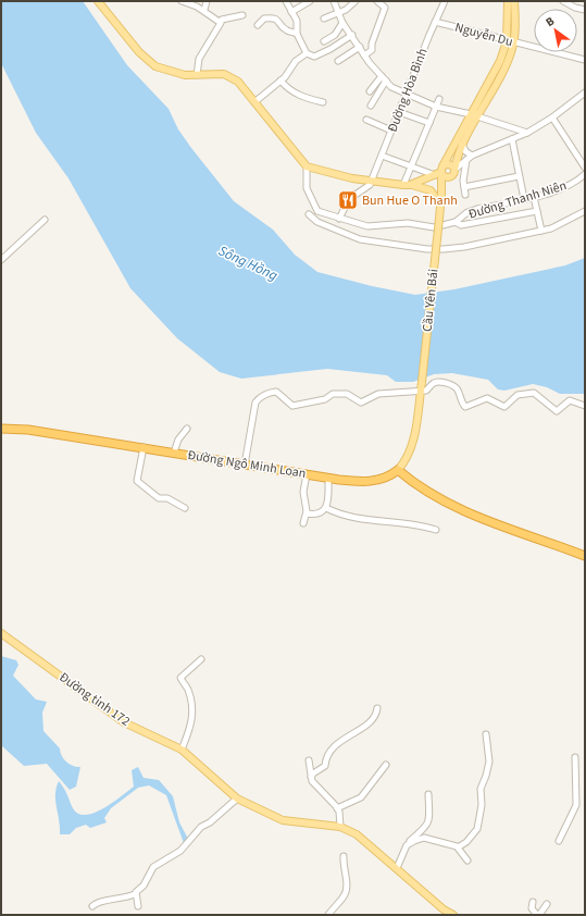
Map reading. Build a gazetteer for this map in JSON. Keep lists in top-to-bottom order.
{
  "streets": {
    "highway": ["Đường Ngô Minh Loan"],
    "main road": ["Cầu Yên Bái", "Đường tỉnh 172"],
    "street": ["Nguyễn Du", "Đường Hòa Bình", "Đường Thanh Niên"]
  },
  "crossings": [
    ["Nguyễn Du", "Đường Hòa Bình"]
  ],
  "water": ["Sông Hồng"],
  "places": {
    "restaurant": ["Bun Hue O Thanh"]
  },
  "north": "top left"
}
